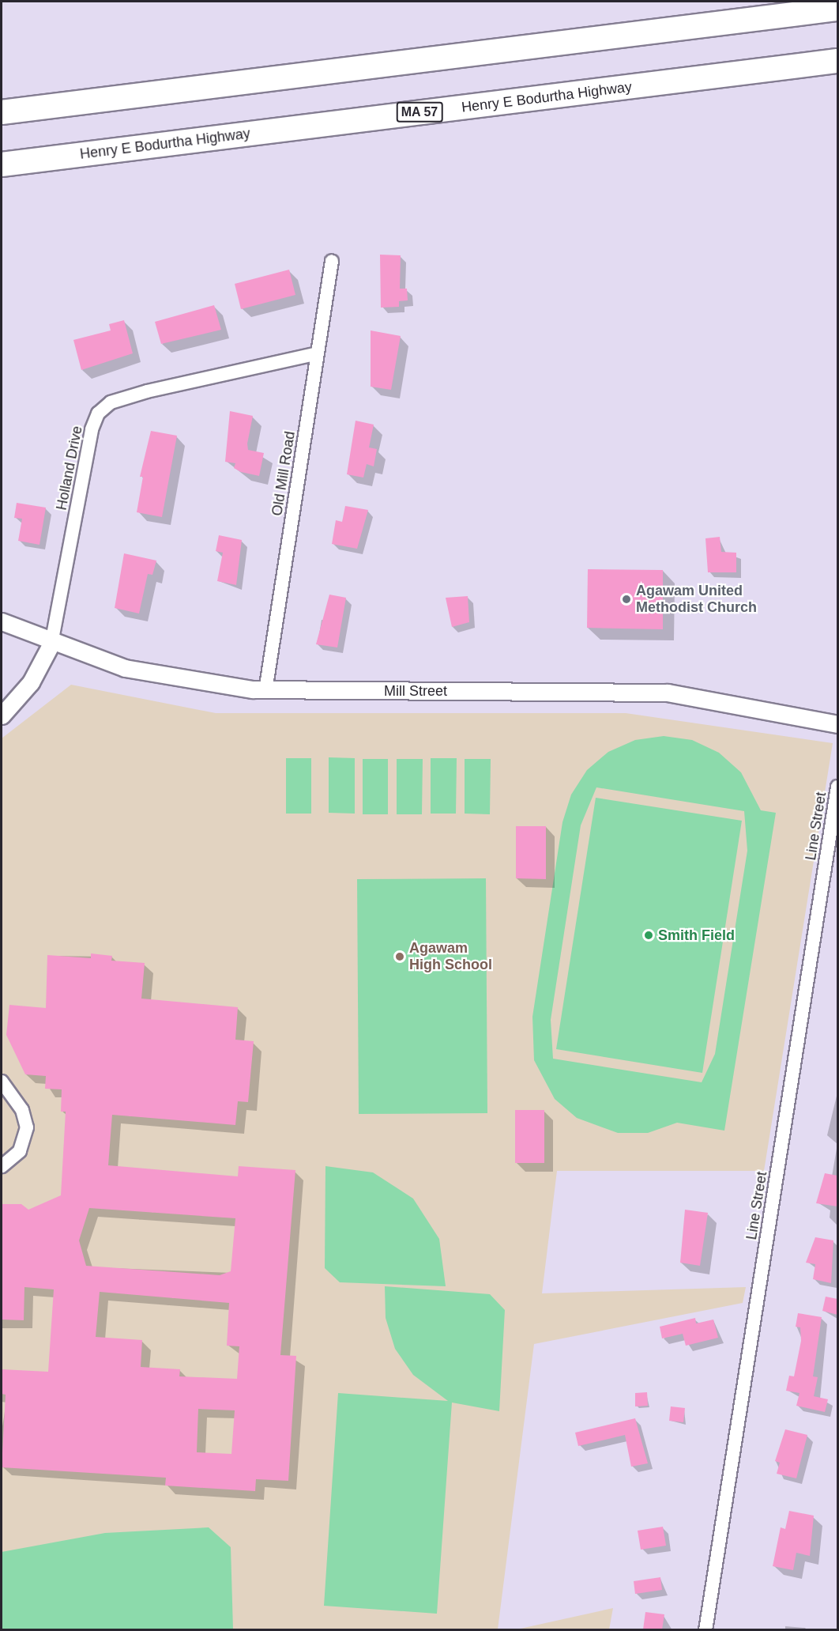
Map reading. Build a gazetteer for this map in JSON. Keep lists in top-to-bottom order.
{
  "streets": {
    "highway": ["Henry E Bodurtha Highway", "MA 57"],
    "street": [
      "Holland Drive",
      "Old Mill Road",
      "Mill Street",
      "Line Street"
    ]
  },
  "crossings": [
    ["Holland Drive", "Old Mill Road"],
    ["Holland Drive", "Mill Street"],
    ["Old Mill Road", "Mill Street"]
  ],
  "places": ["Agawam United Methodist Church", "Smith Field", "Agawam High School"]
}
